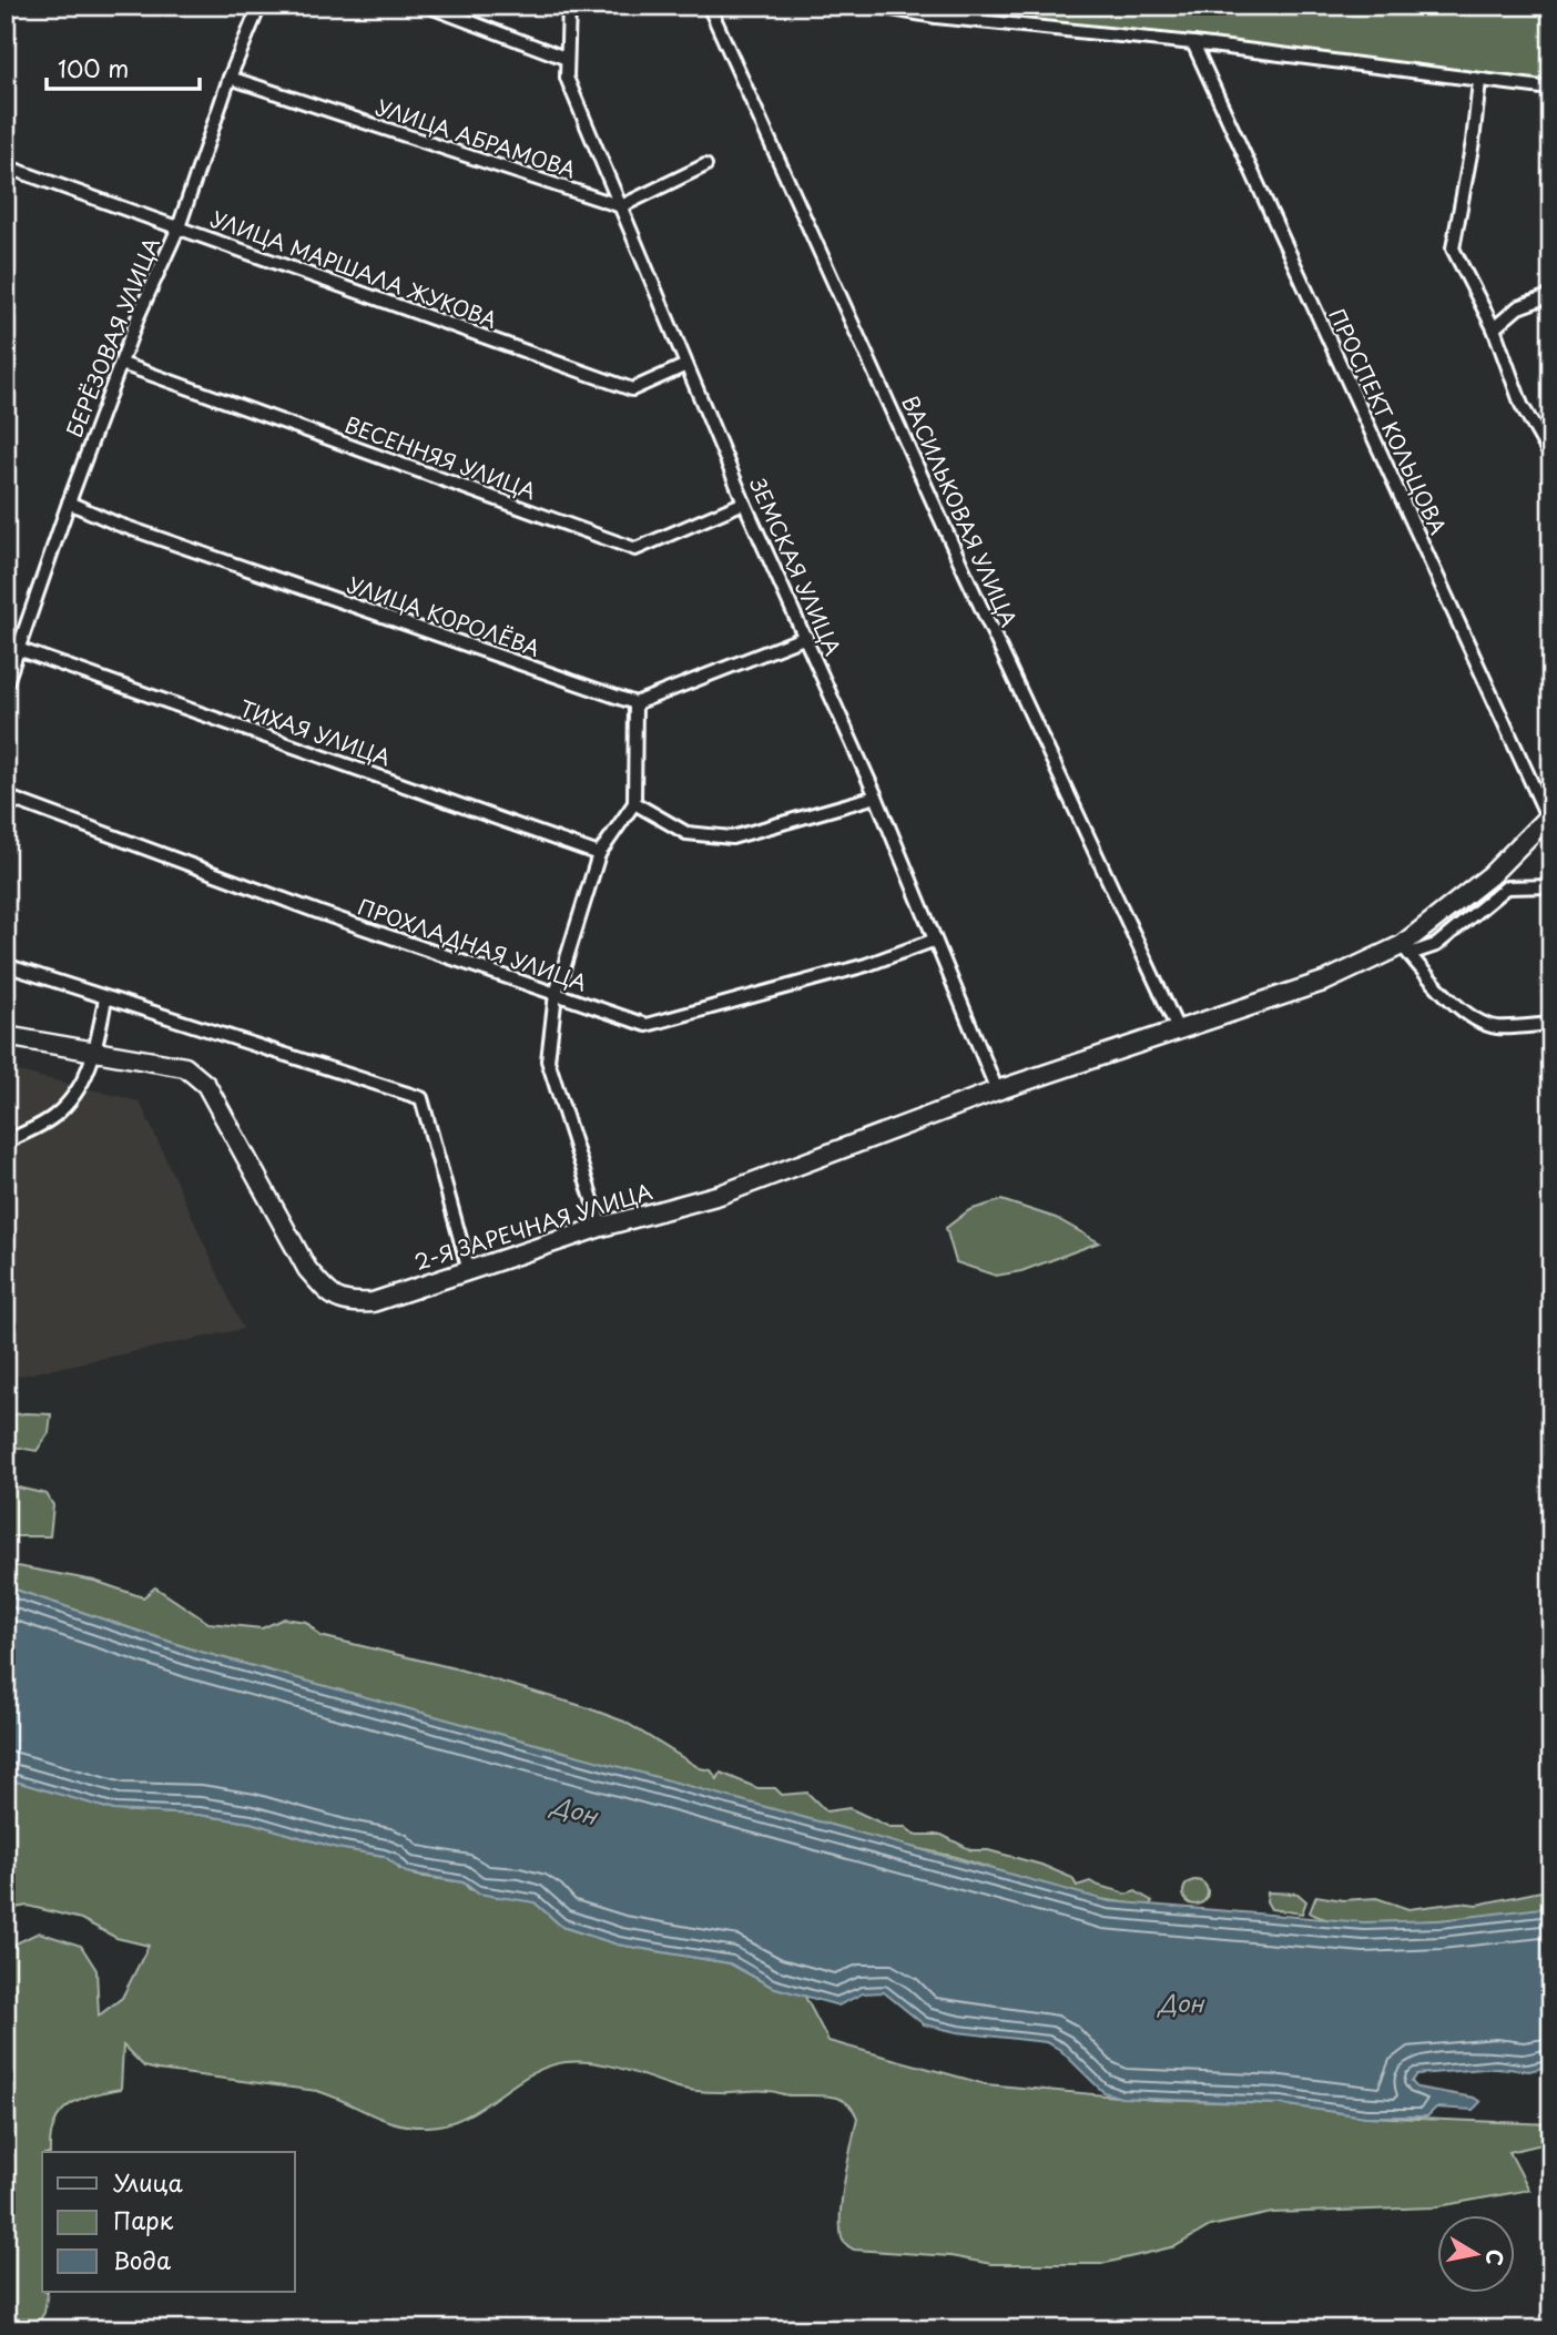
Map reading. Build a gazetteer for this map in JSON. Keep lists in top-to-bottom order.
{
  "streets": {
    "street": [
      "УЛИЦА АБРАМОВА",
      "УЛИЦА МАРШАЛА ЖУКОВА",
      "БЕРЁЗОВАЯ УЛИЦА",
      "ПРОСПЕКТ КОЛЬЦОВА",
      "ВЕСЕННЯЯ УЛИЦА",
      "ВАСИЛЬКОВАЯ УЛИЦА",
      "ЗЕМСКАЯ УЛИЦА",
      "УЛИЦА КОРОЛЁВА",
      "ТИХАЯ УЛИЦА",
      "ПРОХЛАДНАЯ УЛИЦА",
      "2-Я ЗАРЕЧНАЯ УЛИЦА"
    ]
  },
  "crossings": [
    ["УЛИЦА АБРАМОВА", "БЕРЁЗОВАЯ УЛИЦА"],
    ["УЛИЦА АБРАМОВА", "ЗЕМСКАЯ УЛИЦА"],
    ["УЛИЦА МАРШАЛА ЖУКОВА", "БЕРЁЗОВАЯ УЛИЦА"],
    ["УЛИЦА МАРШАЛА ЖУКОВА", "ЗЕМСКАЯ УЛИЦА"],
    ["БЕРЁЗОВАЯ УЛИЦА", "ВЕСЕННЯЯ УЛИЦА"],
    ["БЕРЁЗОВАЯ УЛИЦА", "УЛИЦА КОРОЛЁВА"],
    ["БЕРЁЗОВАЯ УЛИЦА", "ТИХАЯ УЛИЦА"],
    ["ПРОСПЕКТ КОЛЬЦОВА", "2-Я ЗАРЕЧНАЯ УЛИЦА"],
    ["ВЕСЕННЯЯ УЛИЦА", "ЗЕМСКАЯ УЛИЦА"],
    ["ВАСИЛЬКОВАЯ УЛИЦА", "2-Я ЗАРЕЧНАЯ УЛИЦА"],
    ["ЗЕМСКАЯ УЛИЦА", "ПРОХЛАДНАЯ УЛИЦА"],
    ["ЗЕМСКАЯ УЛИЦА", "2-Я ЗАРЕЧНАЯ УЛИЦА"]
  ],
  "water": ["Дон"],
  "legend": ["Улица", "Парк", "Вода"],
  "scale_bar": "100 m",
  "north": "right"
}
